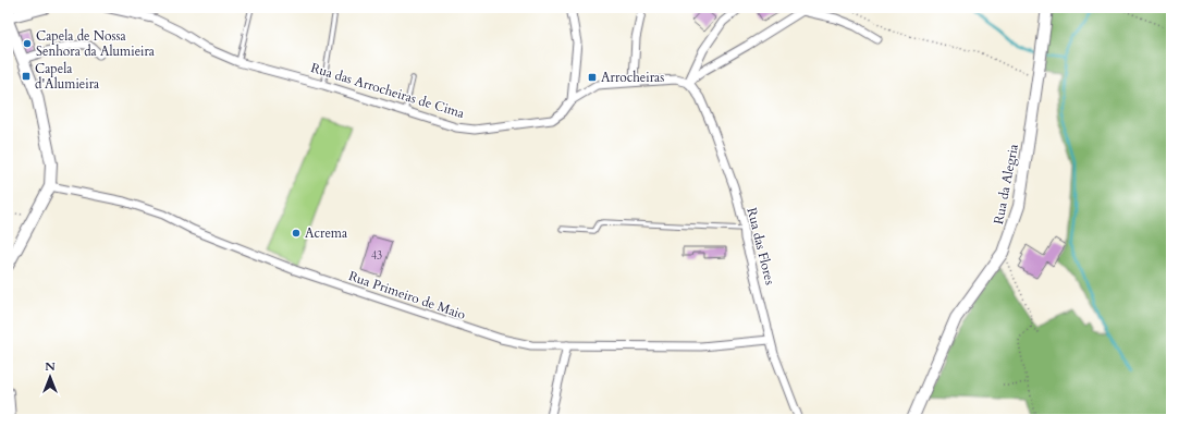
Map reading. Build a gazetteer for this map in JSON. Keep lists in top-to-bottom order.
{
  "streets": {
    "street": [
      "Rua das Arrocheiras de Cima",
      "Rua da Alegria",
      "Rua das Flores",
      "Rua Primeiro de Maio"
    ]
  },
  "crossings": [
    ["Rua das Arrocheiras de Cima", "Rua das Flores"],
    ["Rua das Flores", "Rua Primeiro de Maio"]
  ],
  "places": {
    "other": ["Capela de Nossa Senhora da Alumieira", "Acrema"],
    "transit": ["Capela d'Alumieira", "Arrocheiras"]
  },
  "house_numbers": ["43"],
  "north": "top"
}
